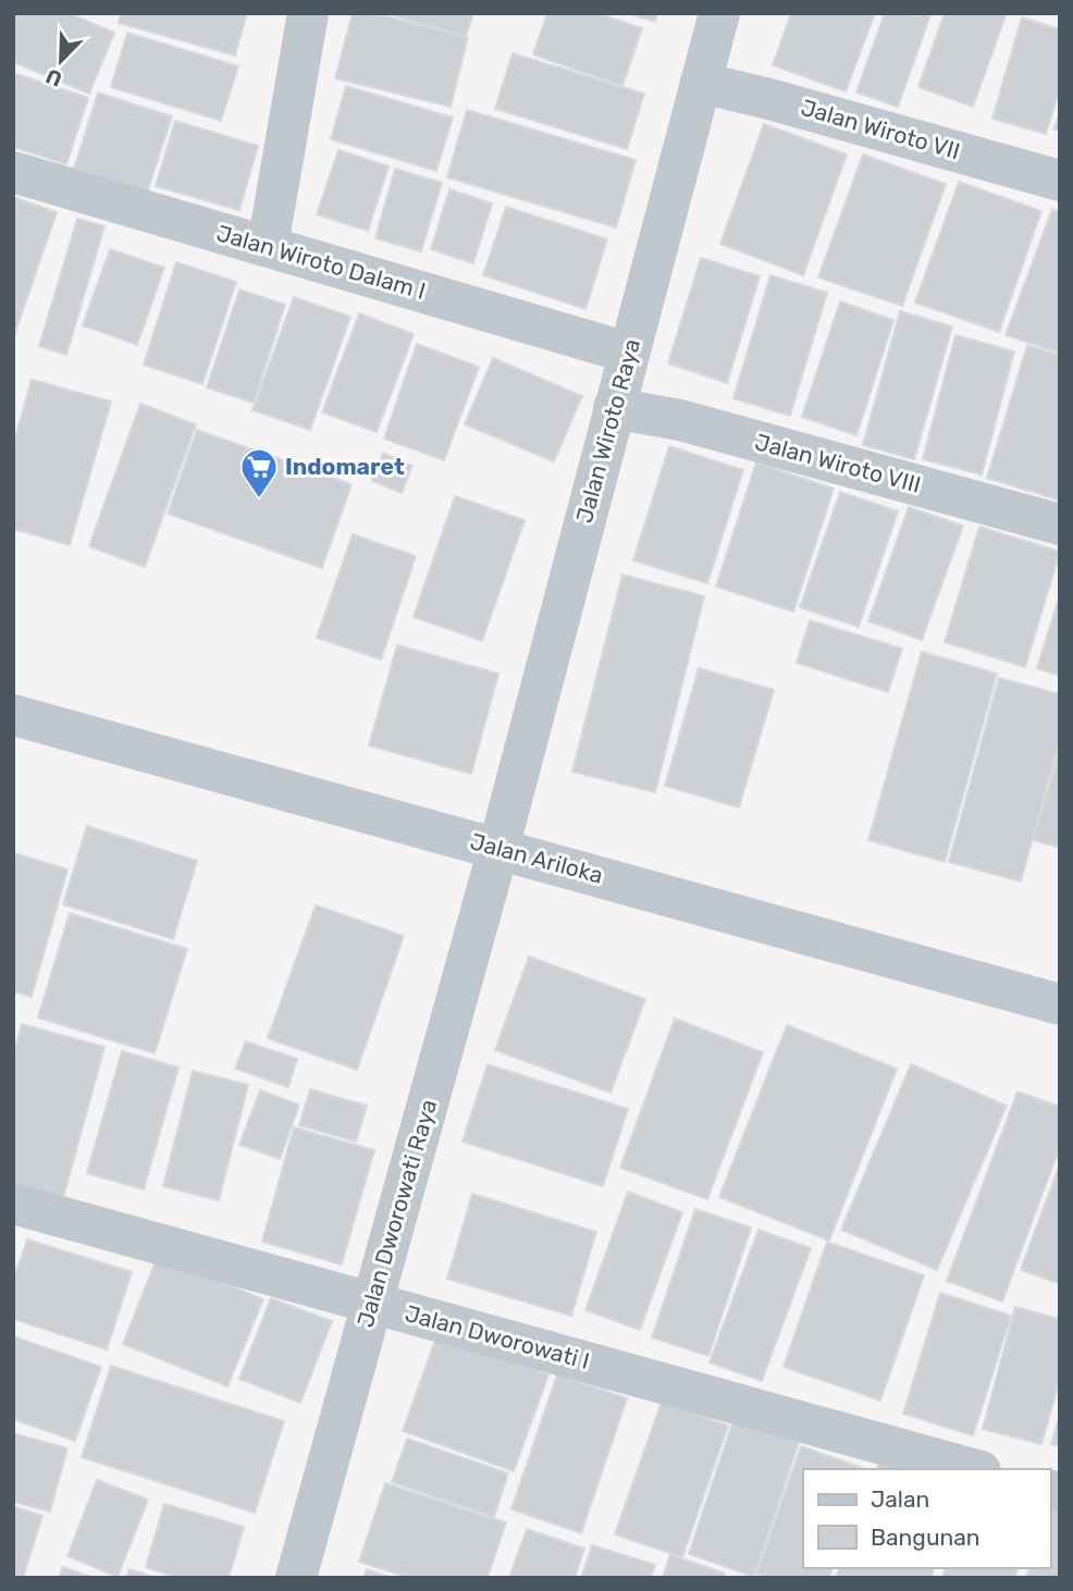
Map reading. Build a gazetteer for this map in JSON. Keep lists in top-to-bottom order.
{
  "streets": {
    "street": [
      "Jalan Wiroto VII",
      "Jalan Wiroto Dalam I",
      "Jalan Wiroto Raya",
      "Jalan Wiroto VIII",
      "Jalan Ariloka",
      "Jalan Dworowati Raya",
      "Jalan Dworowati I"
    ]
  },
  "crossings": [
    ["Jalan Wiroto VII", "Jalan Wiroto Raya"],
    ["Jalan Wiroto Dalam I", "Jalan Wiroto Raya"],
    ["Jalan Wiroto Raya", "Jalan Wiroto VIII"],
    ["Jalan Wiroto Raya", "Jalan Ariloka"],
    ["Jalan Wiroto Raya", "Jalan Dworowati Raya"],
    ["Jalan Ariloka", "Jalan Dworowati Raya"],
    ["Jalan Dworowati Raya", "Jalan Dworowati I"]
  ],
  "places": {
    "supermarket": ["Indomaret"]
  },
  "legend": ["Jalan", "Bangunan"],
  "north": "bottom left"
}
